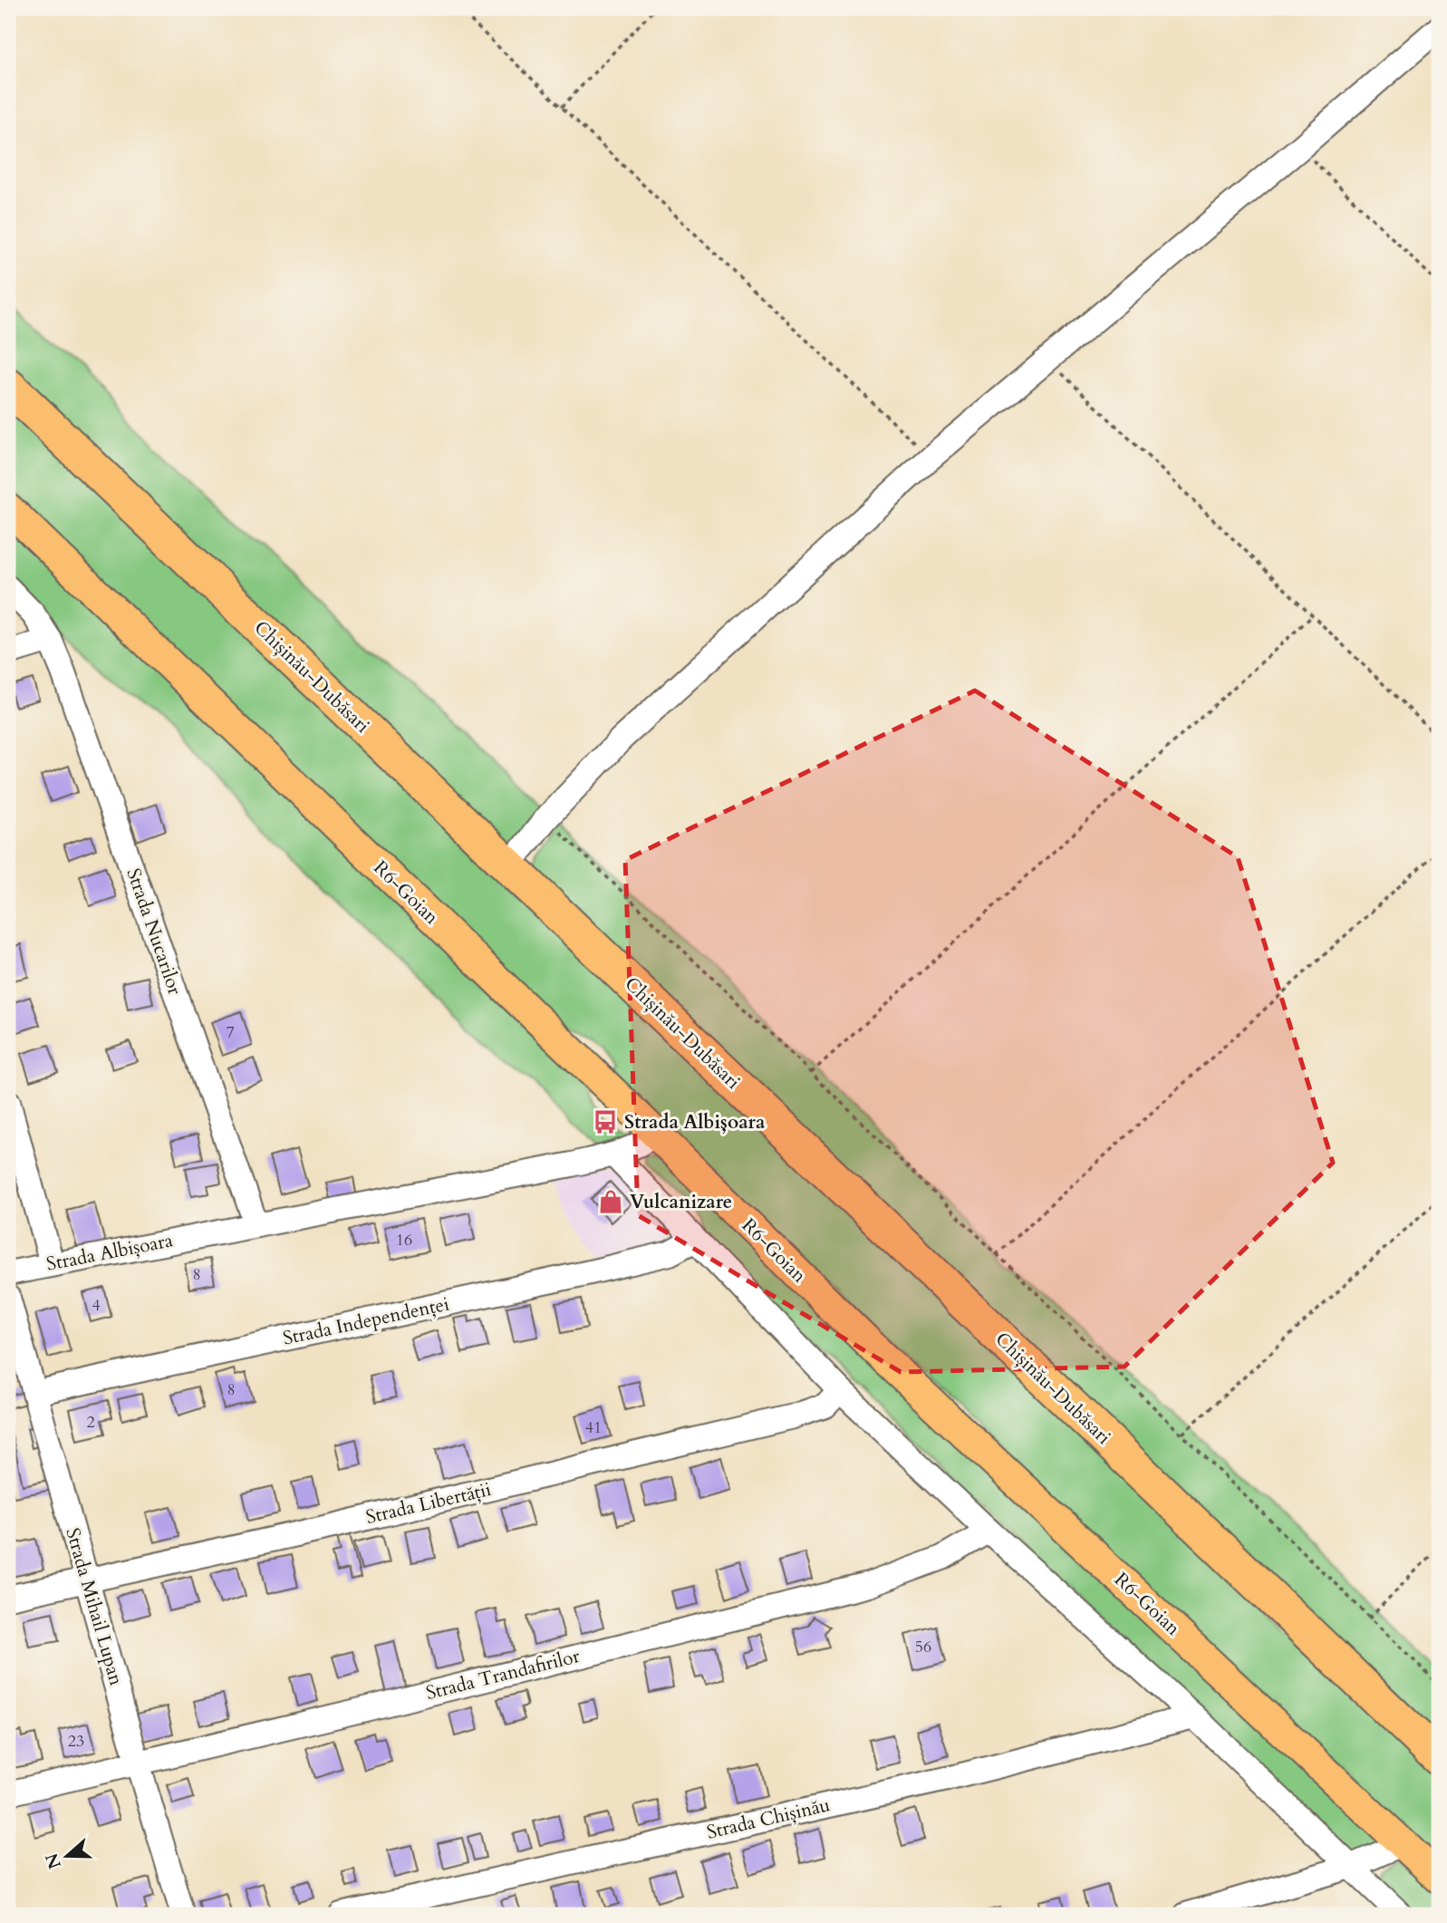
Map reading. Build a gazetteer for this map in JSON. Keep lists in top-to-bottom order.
{
  "streets": {
    "highway": ["Chișinău-Dubăsari"],
    "main road": ["R6-Goian"],
    "street": [
      "Strada Nucarilor",
      "Strada Albișoara",
      "Strada Independenței",
      "Strada Libertății",
      "Strada Mihail Lupan",
      "Strada Trandafirilor",
      "Strada Chișinău"
    ]
  },
  "crossings": [
    ["R6-Goian", "Strada Albișoara"],
    ["Strada Nucarilor", "Strada Albișoara"],
    ["Strada Independenței", "Strada Mihail Lupan"],
    ["Strada Libertății", "Strada Mihail Lupan"],
    ["Strada Mihail Lupan", "Strada Trandafirilor"]
  ],
  "places": {
    "bus stop": ["Strada Albișoara"],
    "shop": ["Vulcanizare"]
  },
  "house_numbers": [
    "7",
    "16",
    "8",
    "4",
    "8",
    "2",
    "41",
    "56",
    "23"
  ],
  "north": "left"
}
